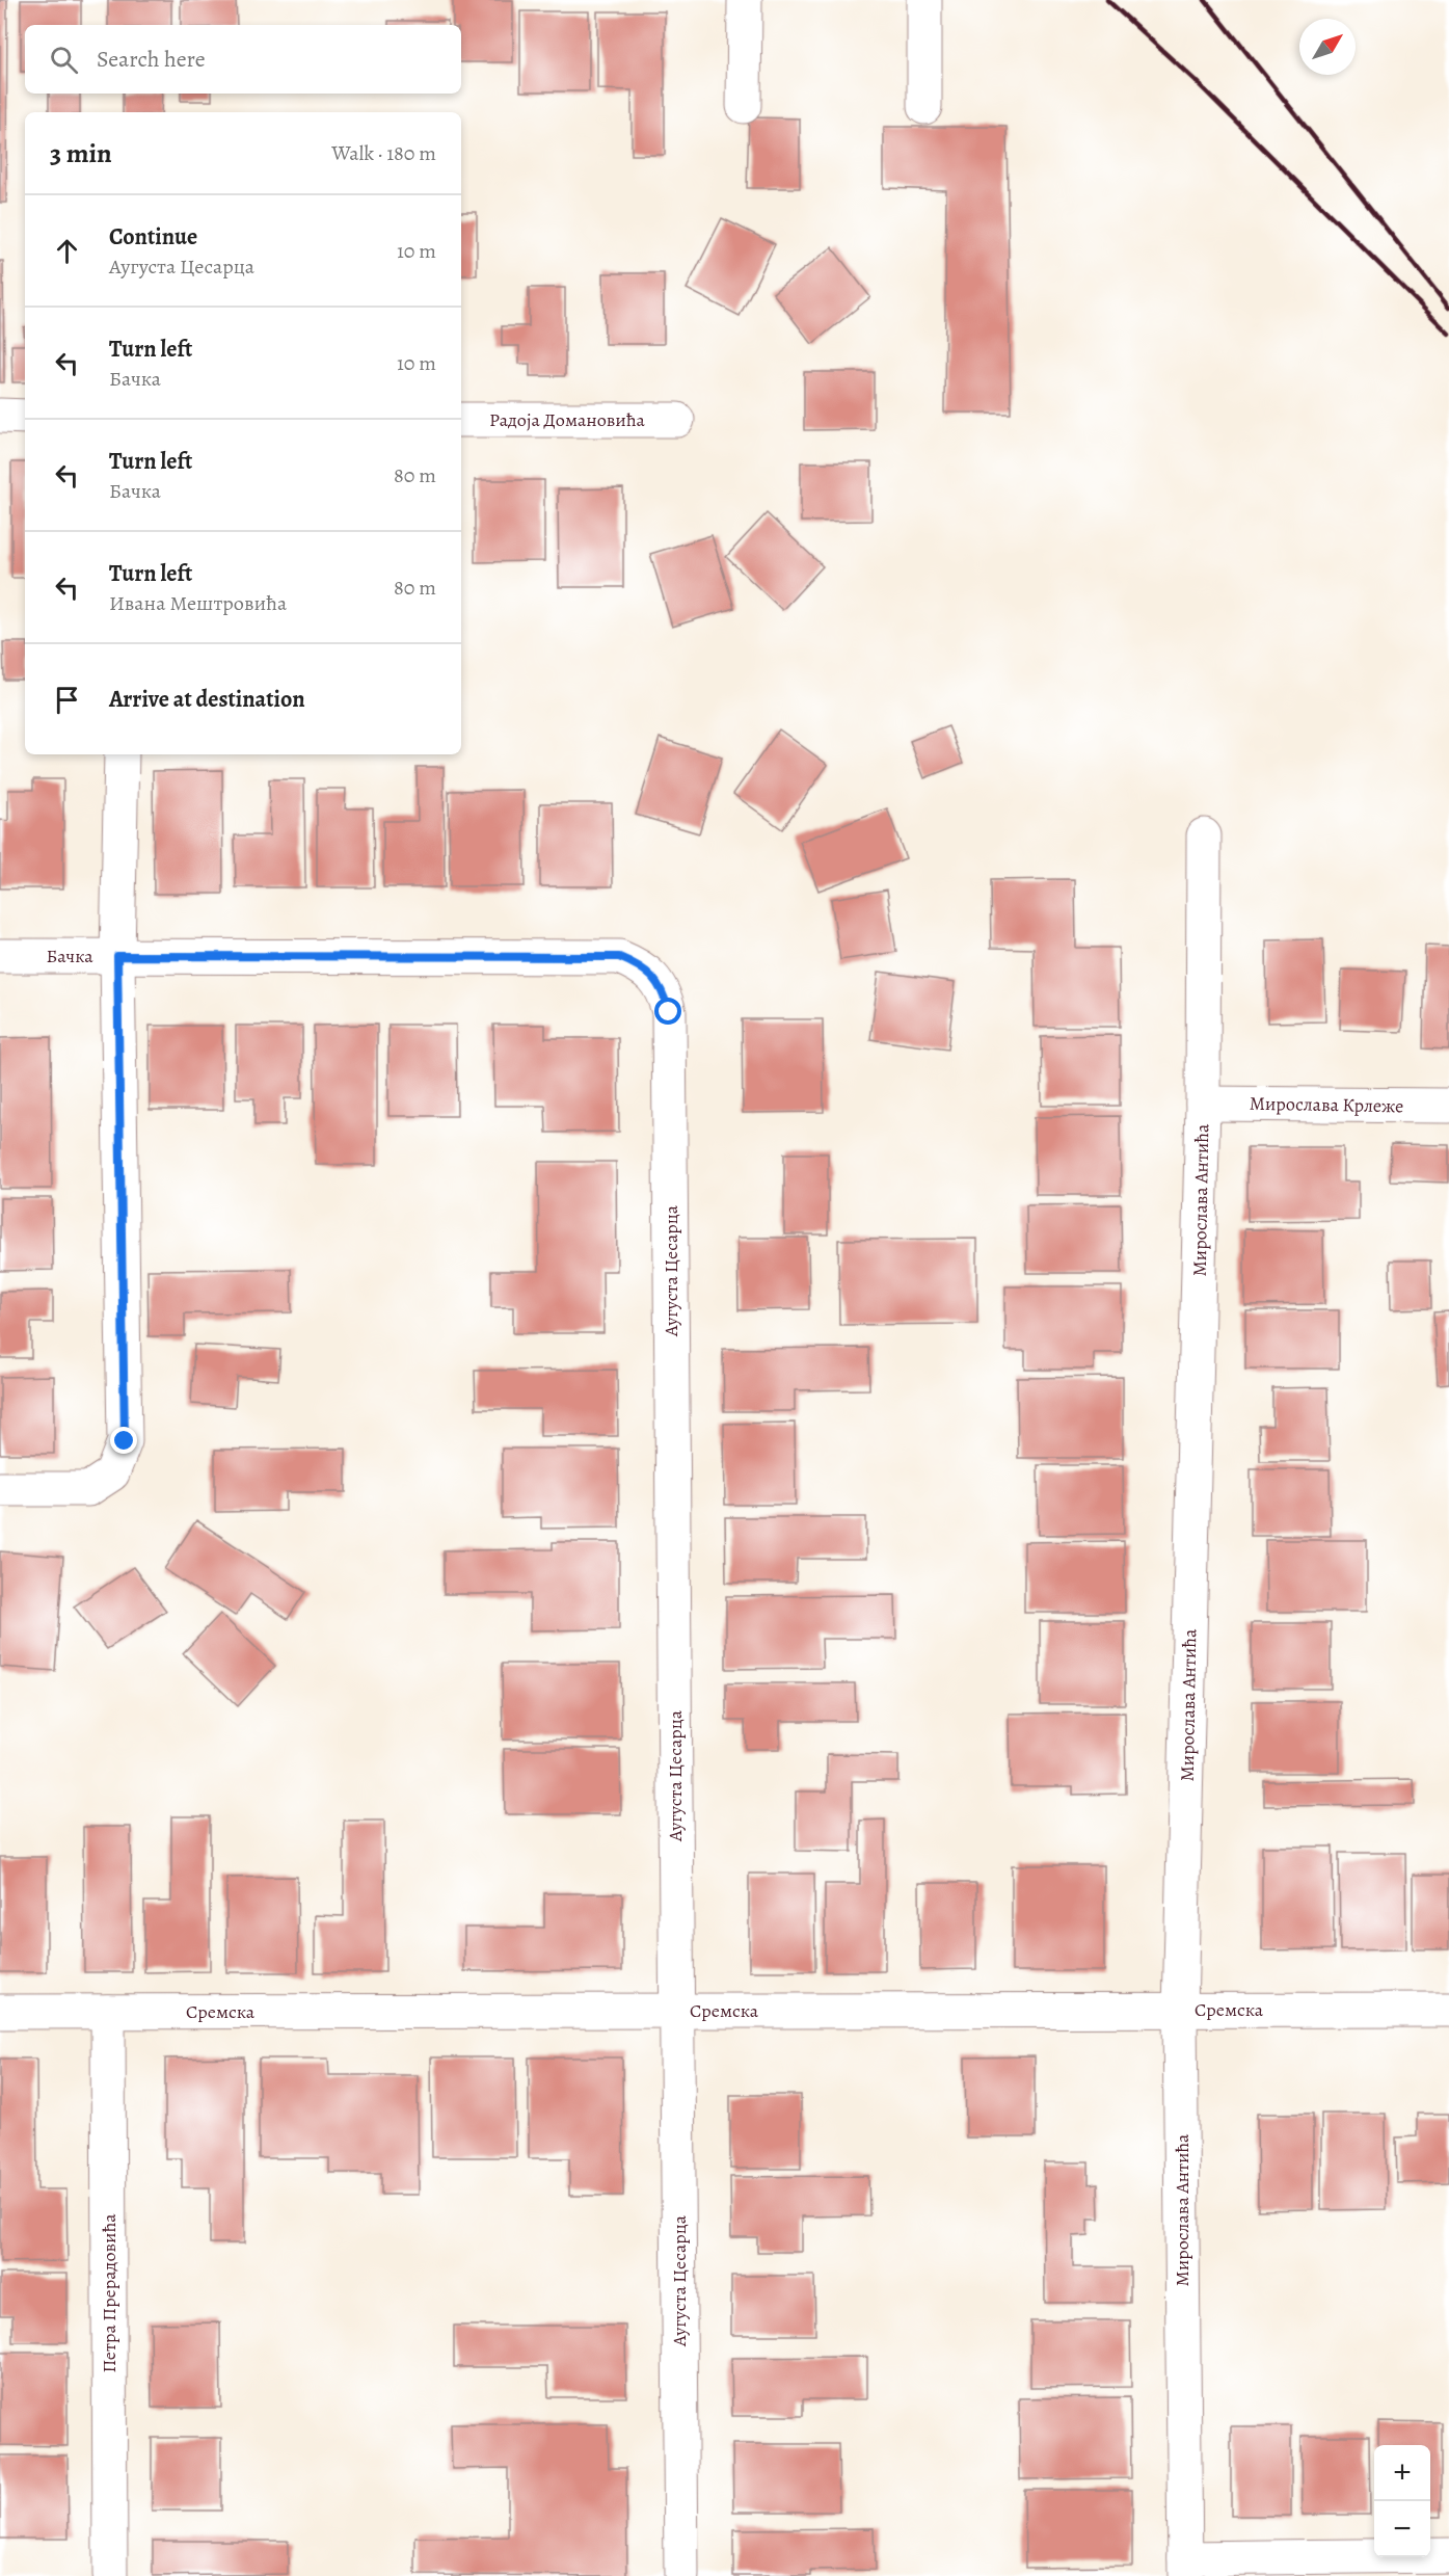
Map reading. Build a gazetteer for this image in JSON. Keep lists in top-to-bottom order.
{
  "streets": {
    "street": [
      "Радоја Домановића",
      "Бачка",
      "Мирослава Крлеже",
      "Мирослава Антића",
      "Аугуста Цесарца",
      "Сремска",
      "Петра Прерадовића"
    ]
  },
  "crossings": [
    ["Бачка", "Аугуста Цесарца"],
    ["Мирослава Крлеже", "Мирослава Антића"],
    ["Мирослава Антића", "Сремска"],
    ["Аугуста Цесарца", "Сремска"],
    ["Сремска", "Петра Прерадовића"]
  ],
  "north": "top right",
  "page": {
    "search": "Search here",
    "heading": ["3 min", "Walk · 180 m"],
    "list": [
      ["Continue", "Аугуста Цесарца", "10 m"],
      ["Turn left", "Бачка", "10 m"],
      ["Turn left", "Бачка", "80 m"],
      ["Turn left", "Ивана Мештровића", "80 m"],
      "Arrive at destination"
    ],
    "map_buttons": ["+", "−"]
  }
}
